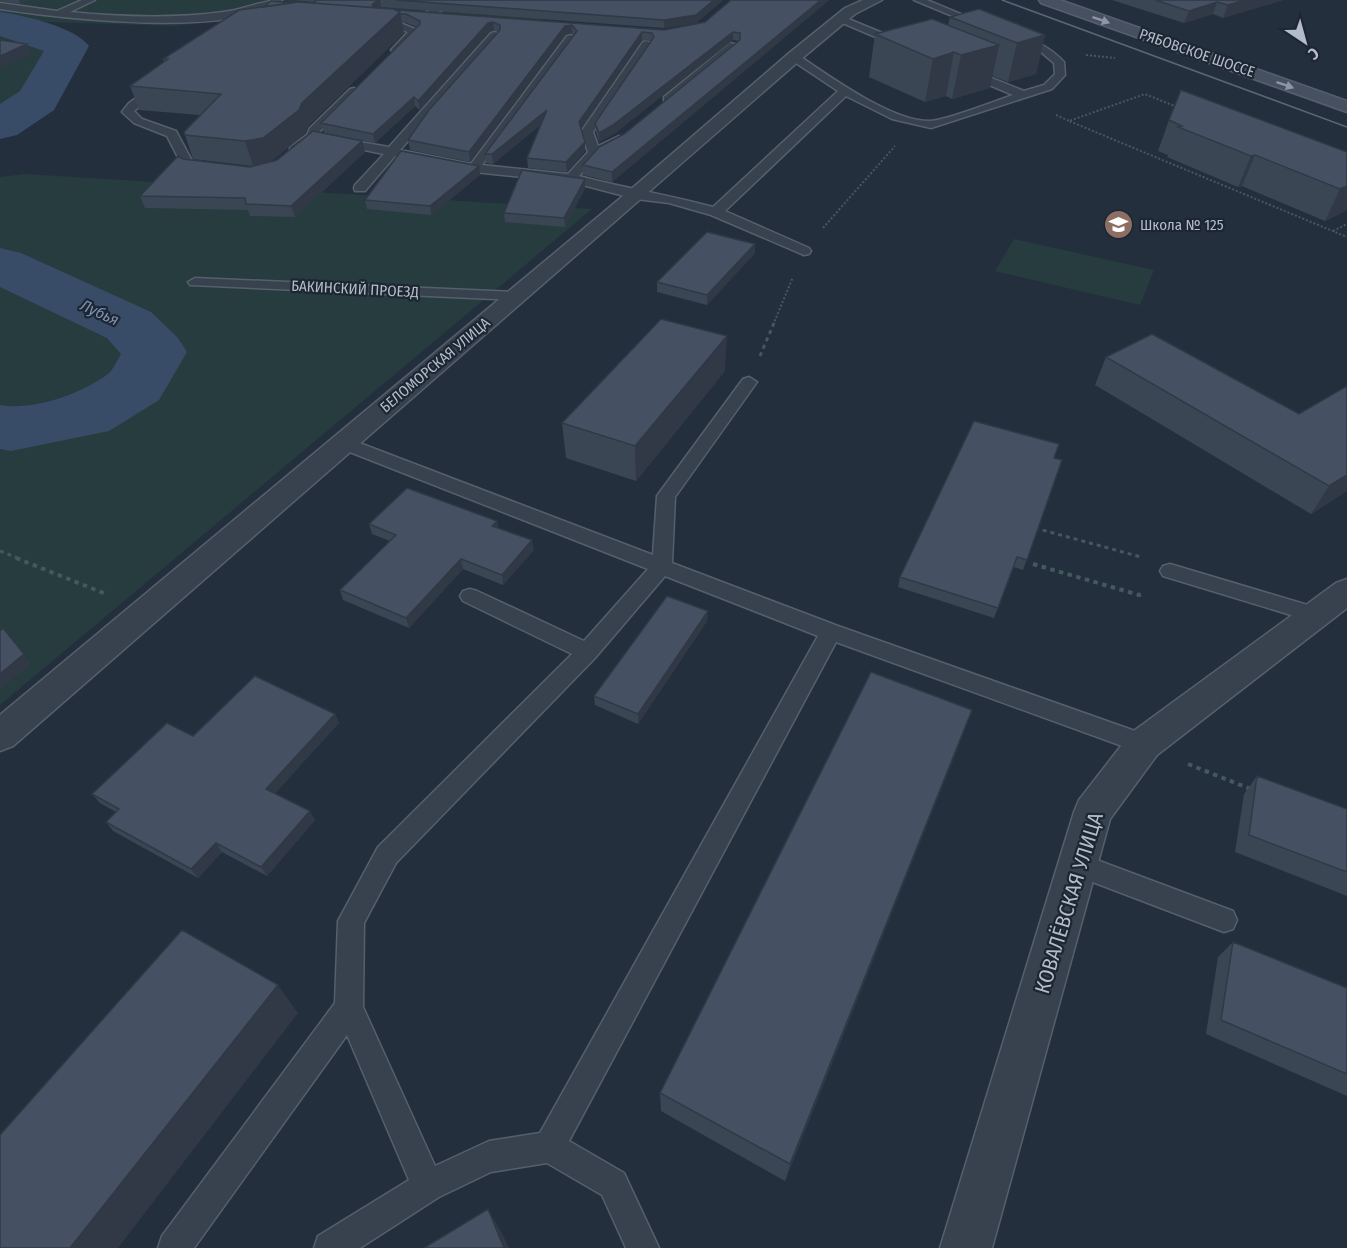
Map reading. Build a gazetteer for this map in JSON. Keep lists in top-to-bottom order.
{
  "streets": {
    "main road": ["РЯБОВСКОЕ ШОССЕ"],
    "street": ["БЕЛОМОРСКАЯ УЛИЦА", "КОВАЛЁВСКАЯ УЛИЦА"],
    "lane": ["БАКИНСКИЙ ПРОЕЗД"]
  },
  "crossings": [
    ["БАКИНСКИЙ ПРОЕЗД", "БЕЛОМОРСКАЯ УЛИЦА"]
  ],
  "one_way": ["РЯБОВСКОЕ ШОССЕ"],
  "water": ["Лубья"],
  "places": {
    "school or university": ["Школа № 125"]
  },
  "north": "bottom right"
}
